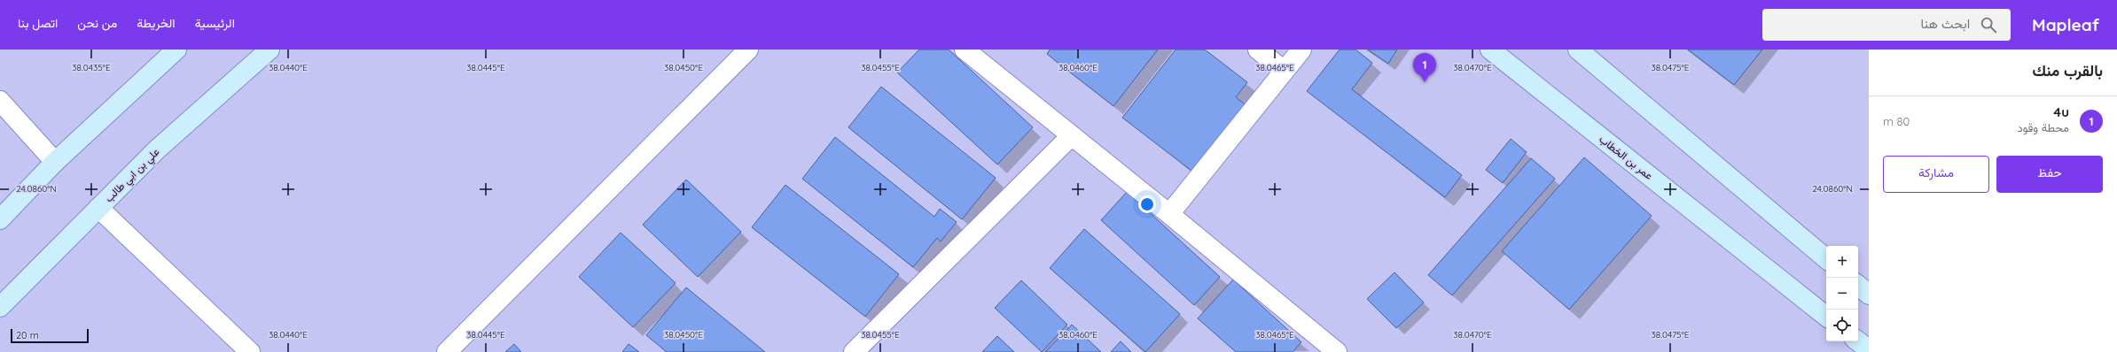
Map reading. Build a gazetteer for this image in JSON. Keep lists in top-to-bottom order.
{
  "streets": {
    "street": ["عمر بن الخطاب", "علي بن ابي طالب"]
  },
  "scale_bar": "20 m",
  "page": {
    "header": "Mapleaf",
    "search": "ابحث هنا",
    "nav": [
      "الرئيسية",
      "الخريطة",
      "من نحن",
      "اتصل بنا"
    ],
    "heading": "بالقرب منك",
    "pins": "1",
    "list": [
      {
        "mark": "1",
        "name": "4u",
        "note": "محطة وقود",
        "value": "80 m"
      }
    ],
    "buttons": ["حفظ", "مشاركة"],
    "map_buttons": ["+", "−"],
    "scale": "20 m"
  },
  "coordinates": [
    "38.0435°E",
    "38.0440°E",
    "38.0445°E",
    "38.0450°E",
    "38.0455°E",
    "38.0460°E",
    "38.0465°E",
    "38.0470°E",
    "38.0475°E",
    "24.0860°N"
  ]
}
